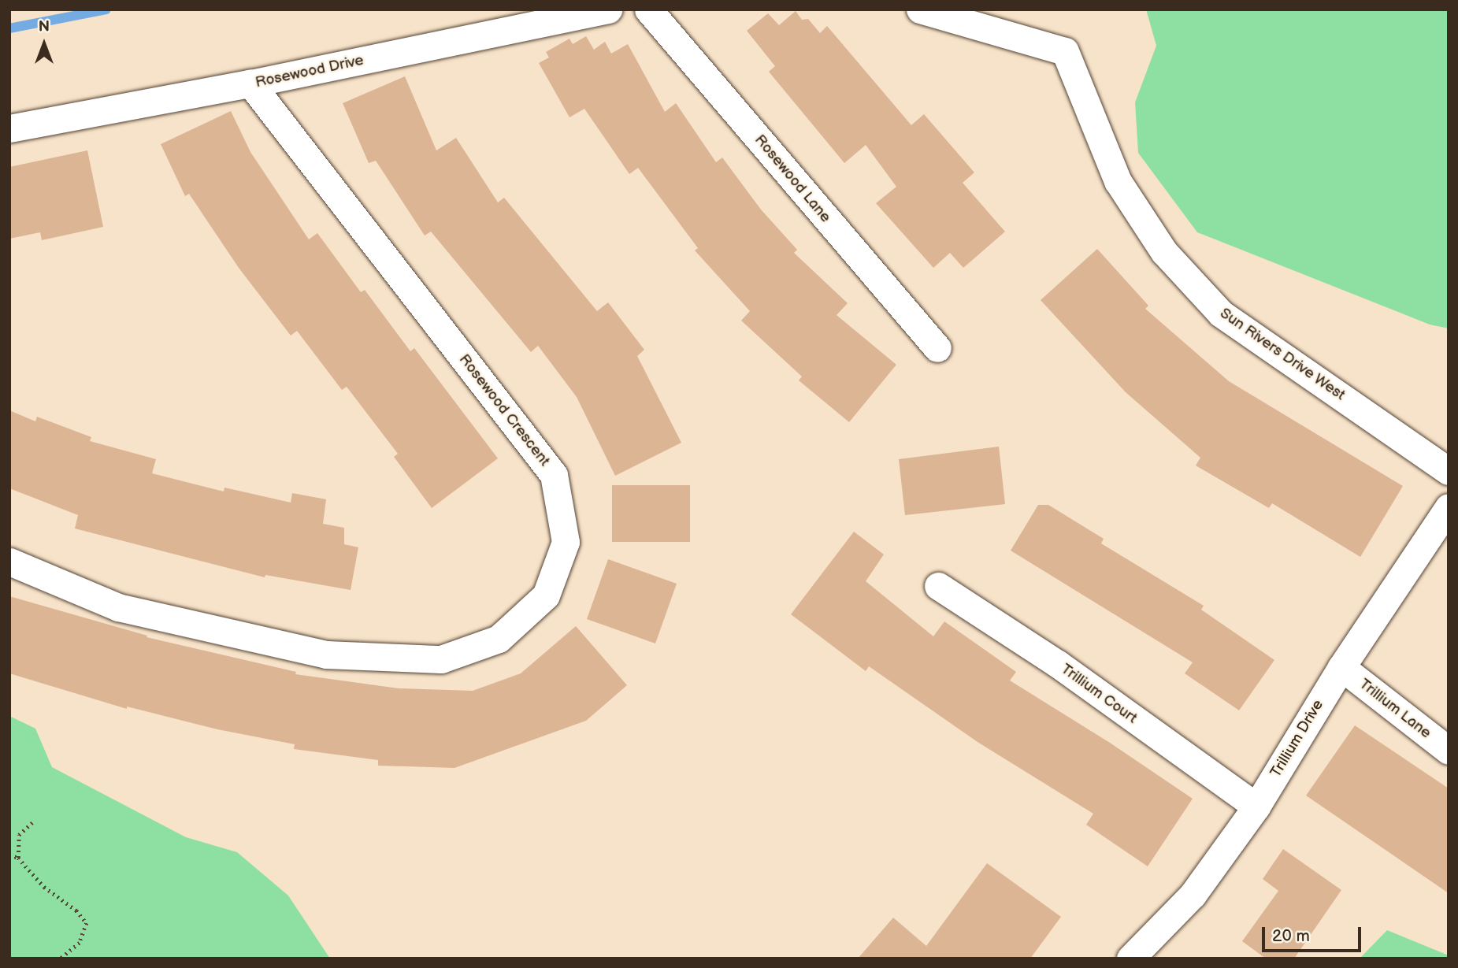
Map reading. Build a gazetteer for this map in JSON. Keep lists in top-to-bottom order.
{
  "streets": {
    "street": [
      "Rosewood Drive",
      "Rosewood Lane",
      "Sun Rivers Drive West",
      "Rosewood Crescent",
      "Trillium Court",
      "Trillium Lane",
      "Trillium Drive"
    ]
  },
  "crossings": [
    ["Rosewood Drive", "Rosewood Crescent"],
    ["Trillium Court", "Trillium Drive"],
    ["Trillium Lane", "Trillium Drive"]
  ],
  "scale_bar": "20 m",
  "north": "top"
}
